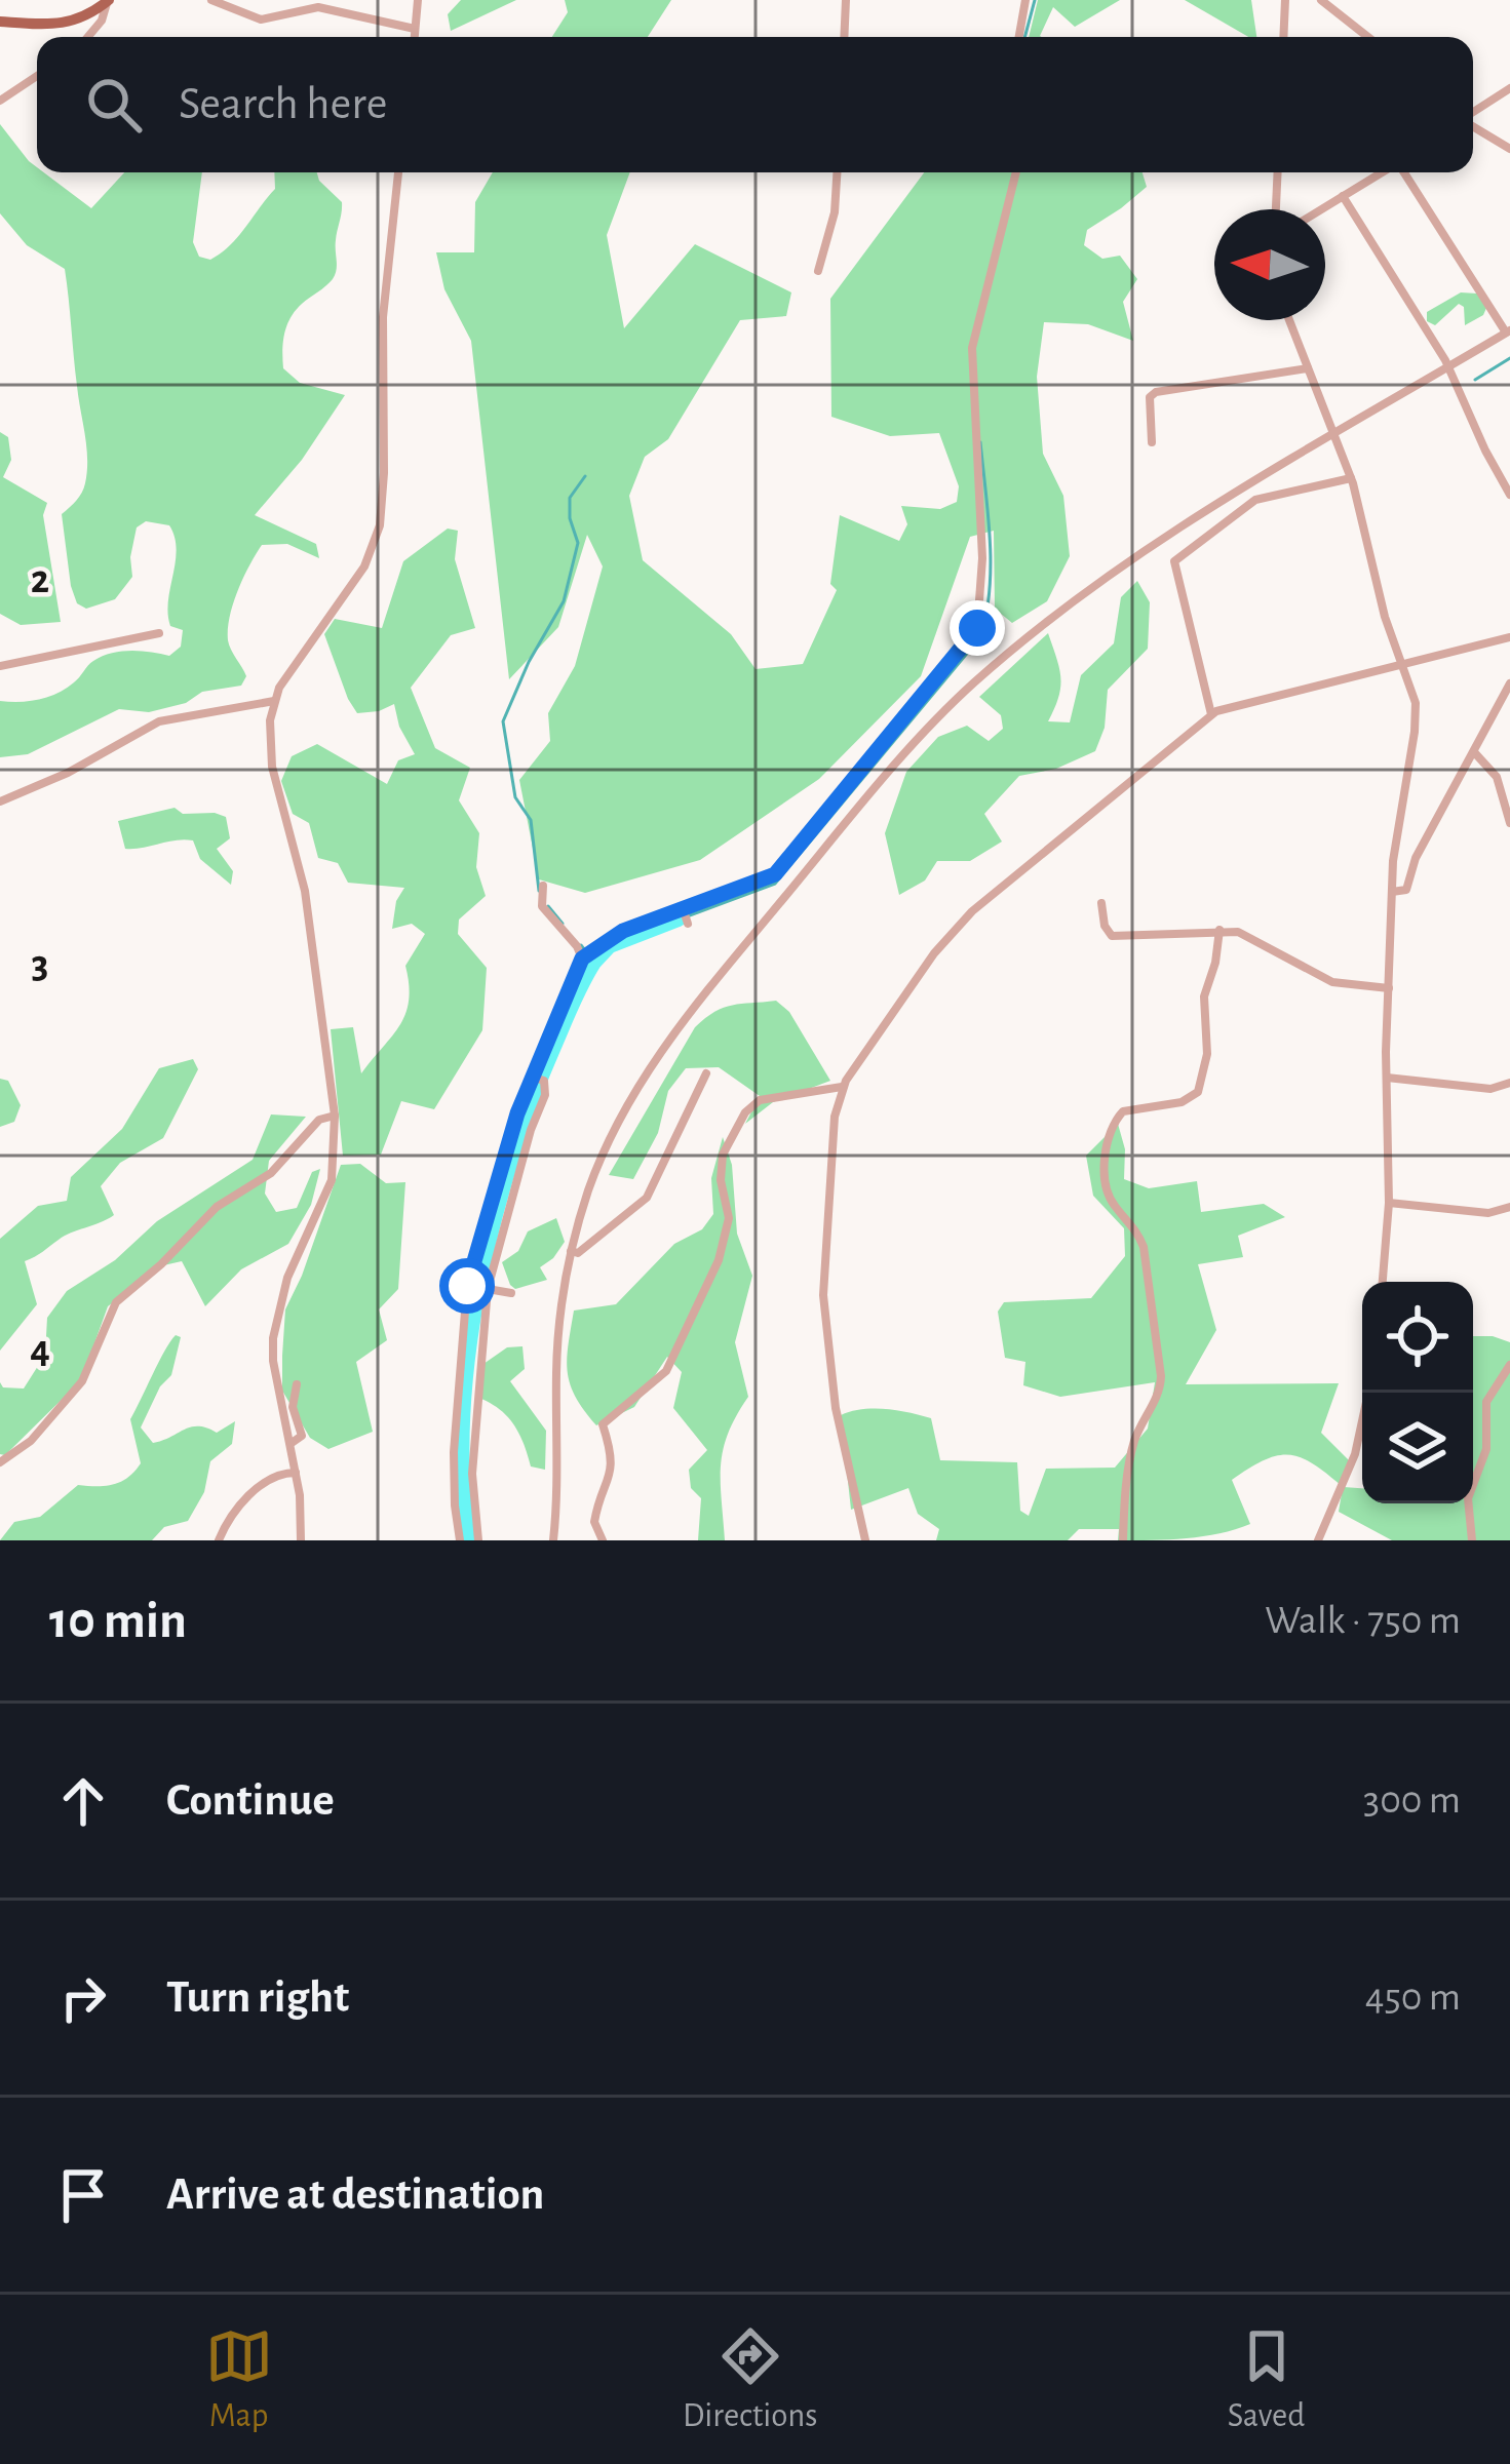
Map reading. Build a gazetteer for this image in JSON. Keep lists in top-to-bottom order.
{
  "north": "left",
  "page": {
    "search": "Search here",
    "heading": ["10 min", "Walk · 750 m"],
    "list": [
      ["Continue", "300 m"],
      ["Turn right", "450 m"],
      "Arrive at destination"
    ],
    "nav": ["Map", "Directions", "Saved"]
  },
  "grid": {
    "rows": ["2", "3", "4"]
  }
}
